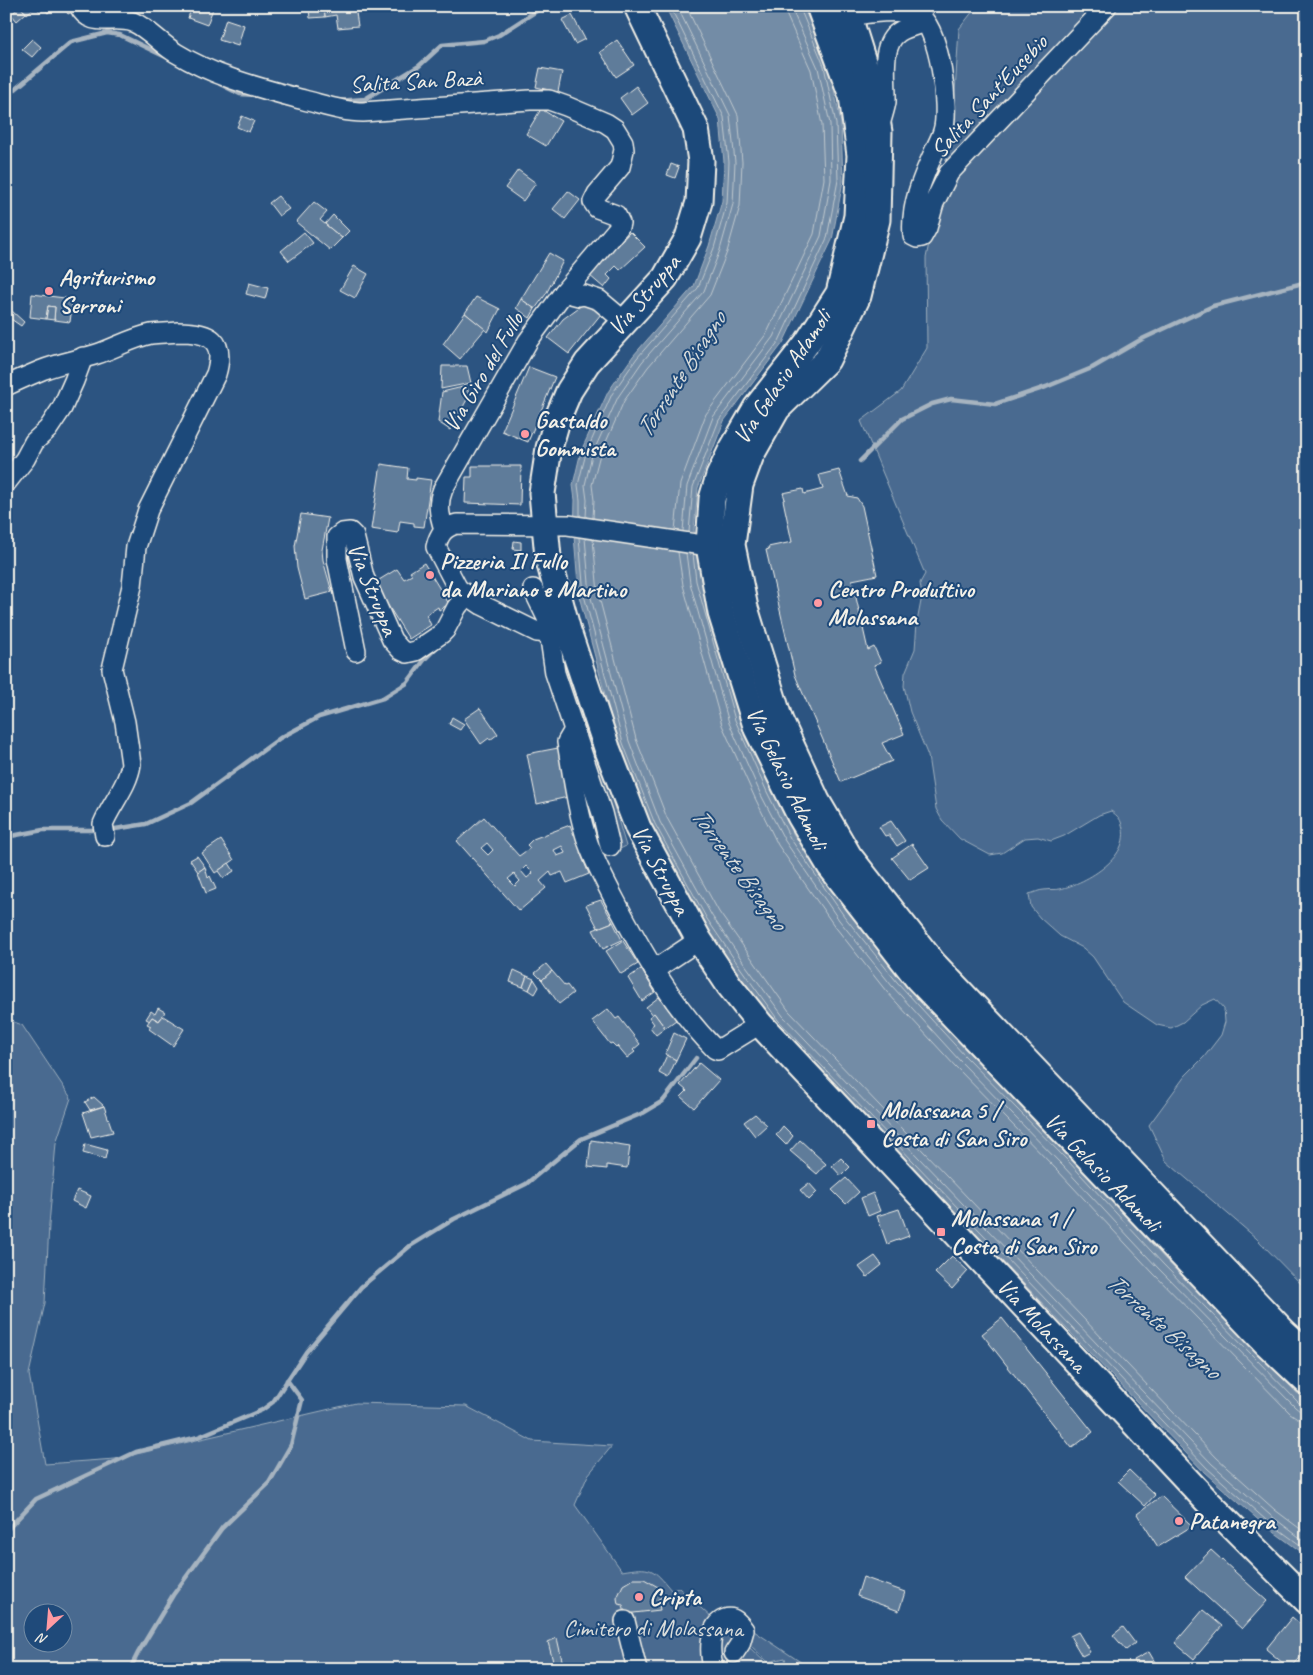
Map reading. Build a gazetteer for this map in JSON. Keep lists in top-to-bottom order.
{
  "streets": {
    "main road": ["Via Struppa", "Via Gelasio Adamoli", "Via Molassana"],
    "street": ["Salita San Bazà", "Salita Sant'Eusebio", "Via Giro del Fullo"]
  },
  "crossings": [
    ["Salita San Bazà", "Via Giro del Fullo"],
    ["Via Struppa", "Via Molassana"]
  ],
  "water": ["Torrente Bisagno"],
  "parks": ["Cimitero di Molassana"],
  "places": {
    "other": [
      "Agriturismo Serroni",
      "Gastaldo Gommista",
      "Pizzeria Il Fullo da Mariano e Martino",
      "Centro Produttivo Molassana",
      "Patanegra",
      "Cripta"
    ],
    "transit": ["Molassana 5 / Costa di San Siro", "Molassana 1 / Costa di San Siro"]
  },
  "north": "bottom left"
}
